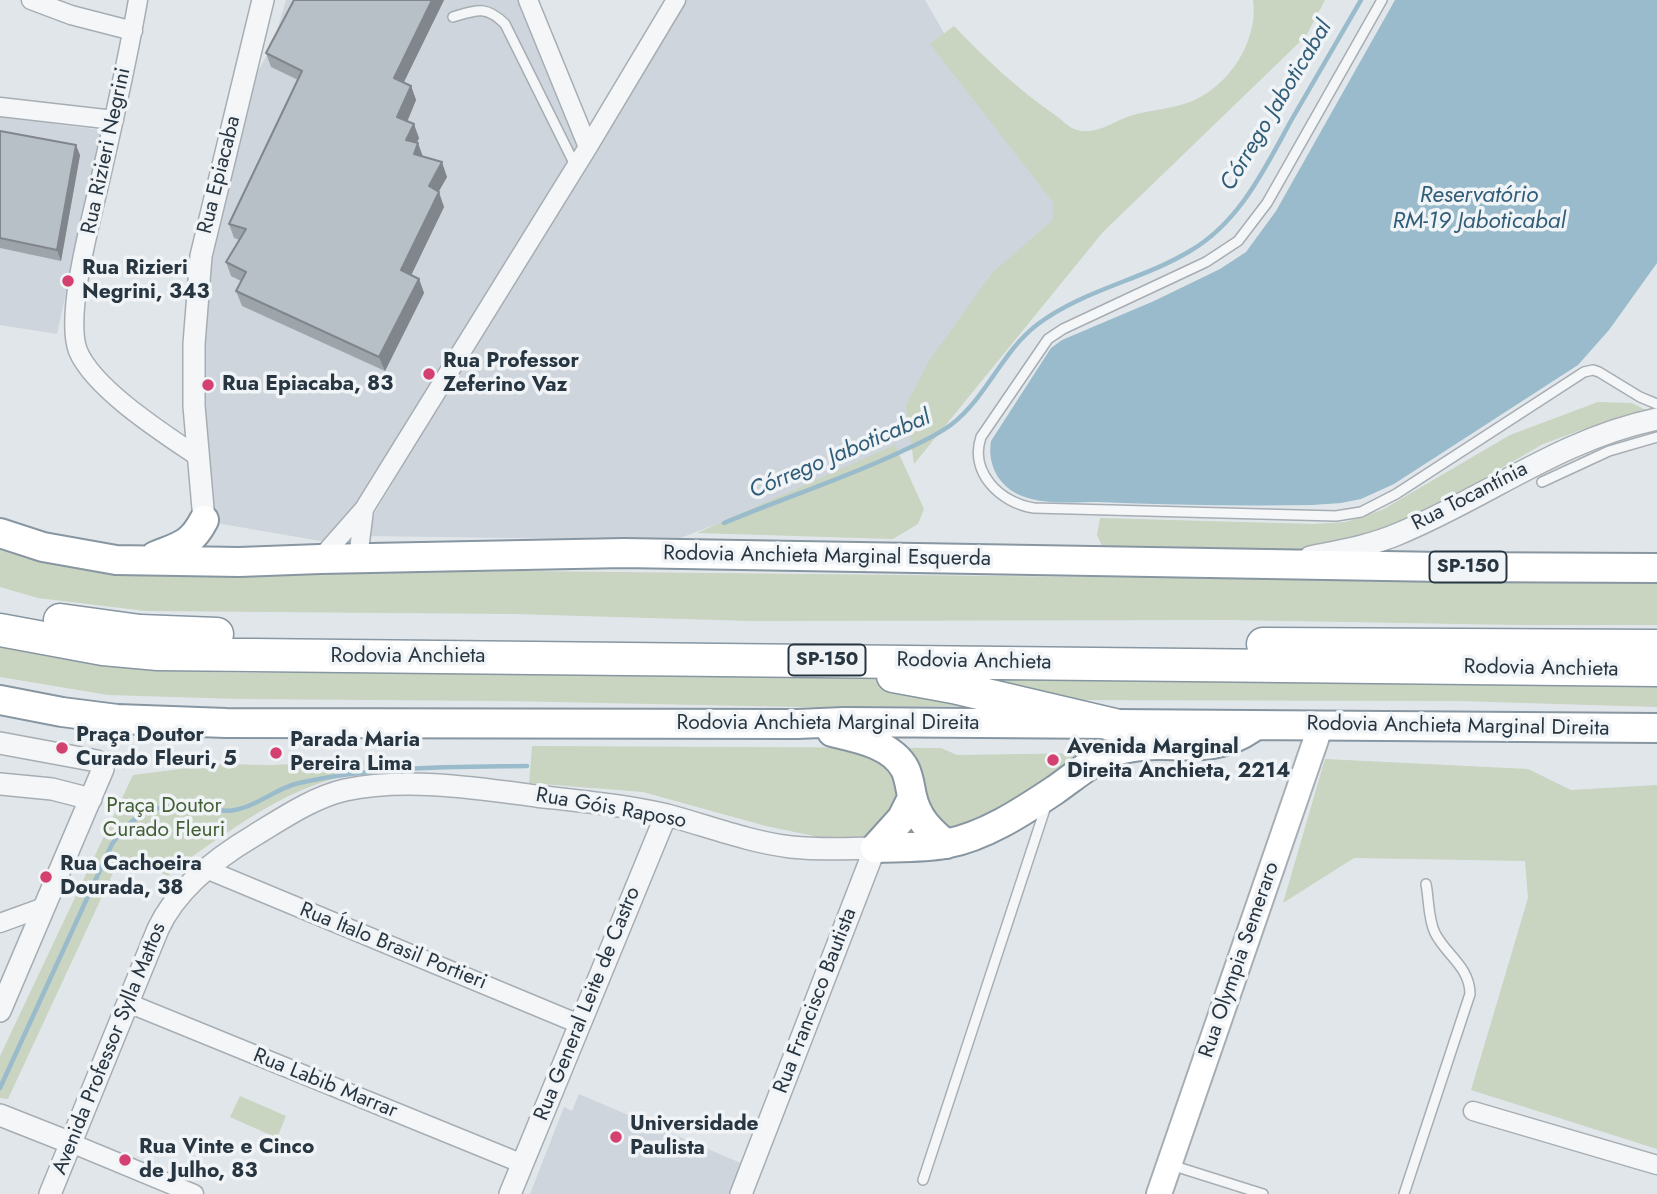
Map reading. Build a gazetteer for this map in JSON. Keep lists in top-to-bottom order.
{
  "streets": {
    "highway": [
      "Rodovia Anchieta Marginal Esquerda",
      "SP-150",
      "Rodovia Anchieta",
      "Rodovia Anchieta Marginal Direita"
    ],
    "main road": ["Rua Olympia Semeraro"],
    "street": [
      "Rua Rizieri Negrini",
      "Rua Epiacaba",
      "Rua Tocantínia",
      "Rua Góis Raposo",
      "Rua Ítalo Brasil Portieri",
      "Rua Francisco Bautista",
      "Rua General Leite de Castro",
      "Avenida Professor Sylla Mattos",
      "Rua Labib Marrar"
    ]
  },
  "crossings": [
    ["Rua Rizieri Negrini", "Rua Epiacaba"],
    ["Rua Tocantínia", "Rodovia Anchieta Marginal Esquerda"],
    ["Rodovia Anchieta Marginal Direita", "Rua Olympia Semeraro"],
    ["Rua Góis Raposo", "Rua Francisco Bautista"],
    ["Rua Góis Raposo", "Rua General Leite de Castro"],
    ["Rua Góis Raposo", "Avenida Professor Sylla Mattos"],
    ["Rua Ítalo Brasil Portieri", "Rua General Leite de Castro"],
    ["Rua Ítalo Brasil Portieri", "Avenida Professor Sylla Mattos"],
    ["Rua General Leite de Castro", "Rua Labib Marrar"],
    ["Avenida Professor Sylla Mattos", "Rua Labib Marrar"]
  ],
  "water": ["Córrego Jaboticabal", "Reservatório RM-19 Jaboticabal"],
  "parks": ["Praça Doutor Curado Fleuri"],
  "places": [
    "Rua Rizieri Negrini, 343",
    "Rua Professor Zeferino Vaz",
    "Rua Epiacaba, 83",
    "Praça Doutor Curado Fleuri, 5",
    "Parada Maria Pereira Lima",
    "Avenida Marginal Direita Anchieta, 2214",
    "Rua Cachoeira Dourada, 38",
    "Universidade Paulista",
    "Rua Vinte e Cinco de Julho, 83"
  ]
}
